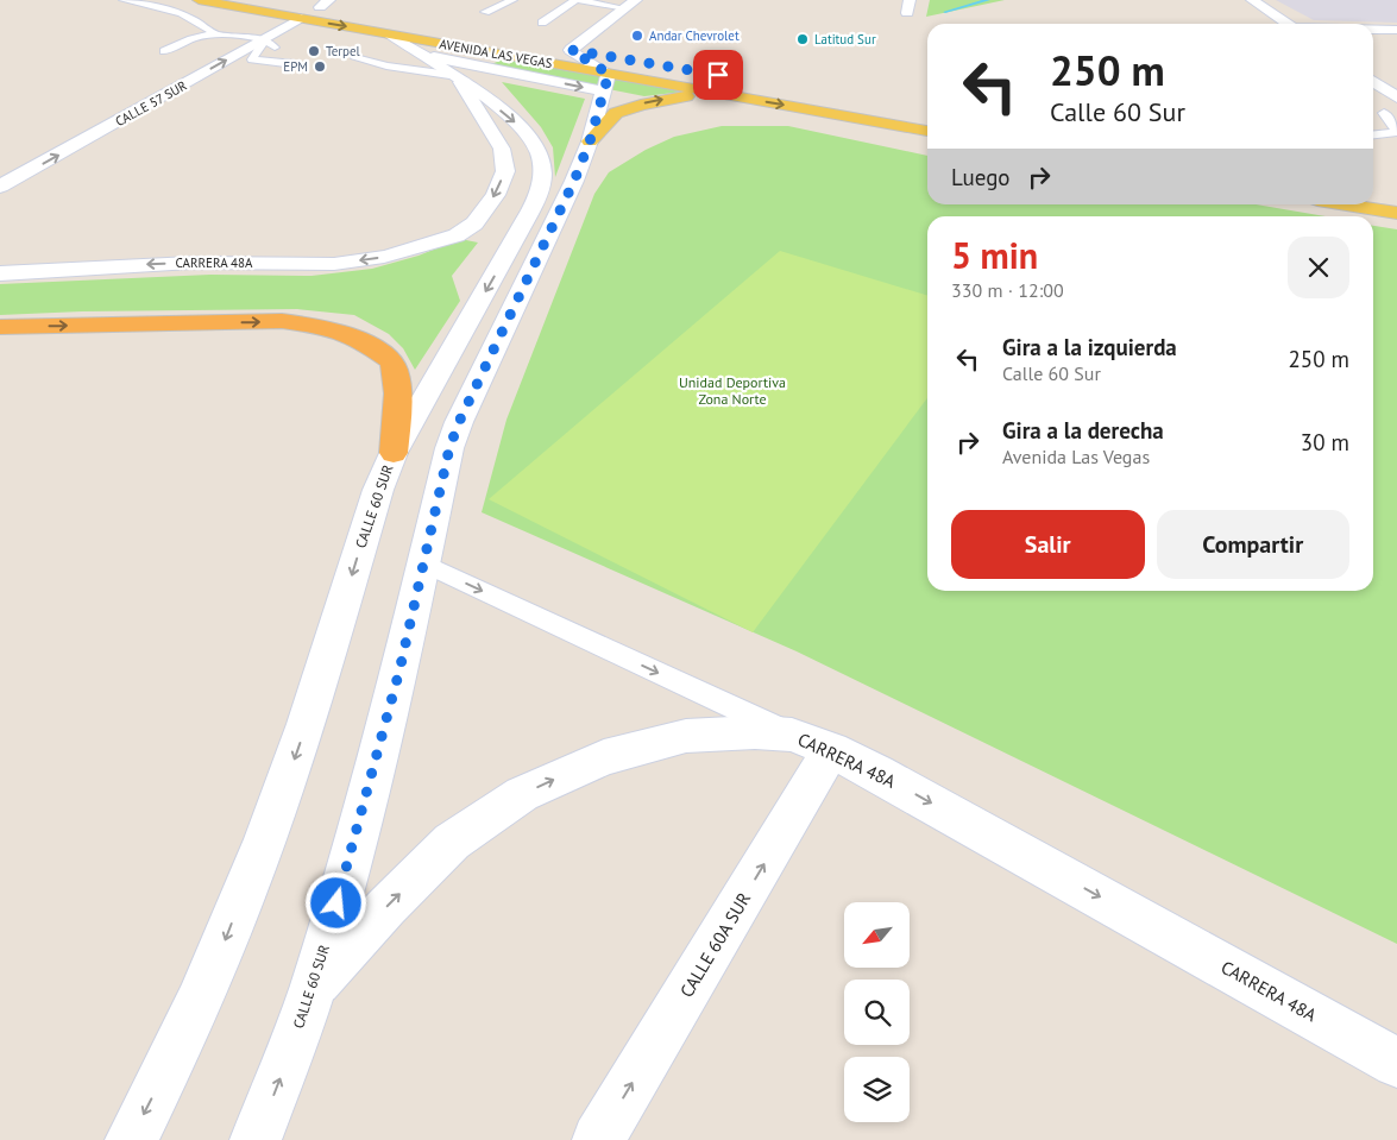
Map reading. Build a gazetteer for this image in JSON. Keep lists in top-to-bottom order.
{
  "streets": {
    "main road": [
      "AVENIDA LAS VEGAS",
      "CALLE 57 SUR",
      "CARRERA 48A",
      "CALLE 60 SUR",
      "CALLE 60A SUR"
    ]
  },
  "crossings": [
    ["AVENIDA LAS VEGAS", "CALLE 57 SUR"],
    ["AVENIDA LAS VEGAS", "CALLE 60 SUR"],
    ["CARRERA 48A", "CALLE 60 SUR"],
    ["CARRERA 48A", "CALLE 60A SUR"]
  ],
  "one_way": ["AVENIDA LAS VEGAS", "CALLE 57 SUR", "CALLE 60A SUR"],
  "parks": ["Unidad Deportiva Zona Norte"],
  "places": [
    "Andar Chevrolet",
    "Latitud Sur",
    "Terpel",
    "EPM"
  ],
  "north": "bottom left",
  "page": {
    "turn": ["250 m", "Calle 60 Sur"],
    "then": "Luego",
    "heading": ["5 min", "330 m · 12:00"],
    "list": [
      {
        "name": "Gira a la izquierda",
        "note": "Calle 60 Sur",
        "value": "250 m"
      },
      {
        "name": "Gira a la derecha",
        "note": "Avenida Las Vegas",
        "value": "30 m"
      }
    ],
    "buttons": ["Salir", "Compartir"]
  }
}
